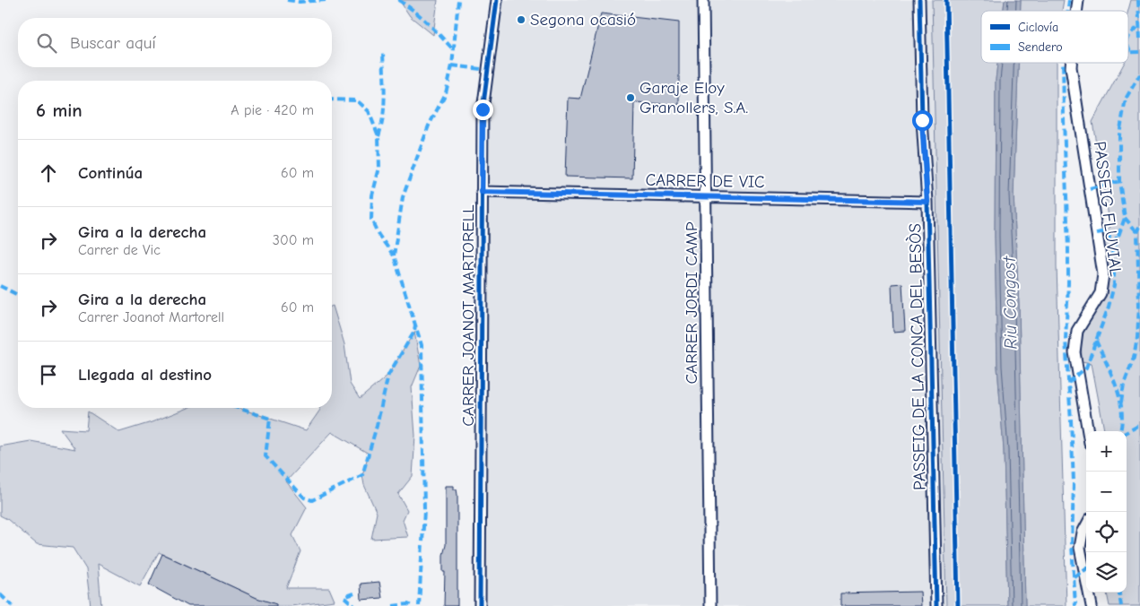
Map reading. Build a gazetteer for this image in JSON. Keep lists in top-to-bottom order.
{
  "streets": {
    "street": [
      "CARRER DE VIC",
      "PASSEIG FLUVIAL",
      "CARRER JORDI CAMP",
      "CARRER JOANOT MARTORELL",
      "PASSEIG DE LA CONCA DEL BESÒS"
    ]
  },
  "crossings": [
    ["CARRER DE VIC", "CARRER JORDI CAMP"],
    ["CARRER DE VIC", "CARRER JOANOT MARTORELL"],
    ["CARRER DE VIC", "PASSEIG DE LA CONCA DEL BESÒS"]
  ],
  "water": ["Riu Congost"],
  "places": ["Segona ocasió", "Garaje Eloy Granollers, S.A."],
  "legend": ["Ciclovía", "Sendero"],
  "page": {
    "search": "Buscar aquí",
    "heading": ["6 min", "A pie · 420 m"],
    "list": [
      ["Continúa", "60 m"],
      ["Gira a la derecha", "Carrer de Vic", "300 m"],
      ["Gira a la derecha", "Carrer Joanot Martorell", "60 m"],
      "Llegada al destino"
    ],
    "map_buttons": ["+", "−"]
  }
}
